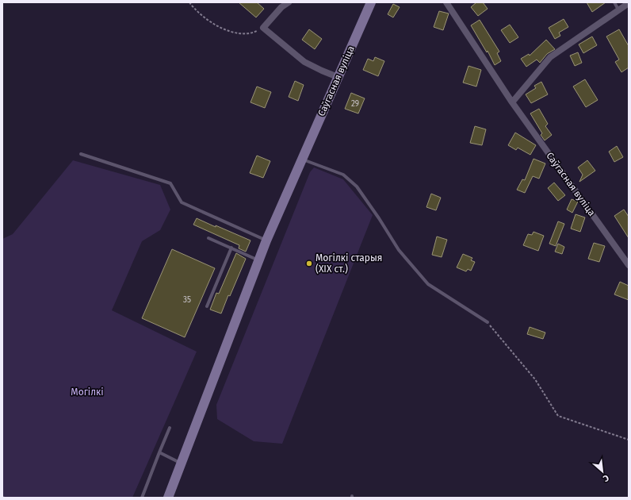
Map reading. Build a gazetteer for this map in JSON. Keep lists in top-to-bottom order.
{
  "streets": {
    "main road": ["Саўгасная вуліца"]
  },
  "parks": ["Могілкі"],
  "places": ["Могілкі старыя (XIX ст.)"],
  "house_numbers": ["29", "35"],
  "north": "bottom right"
}
